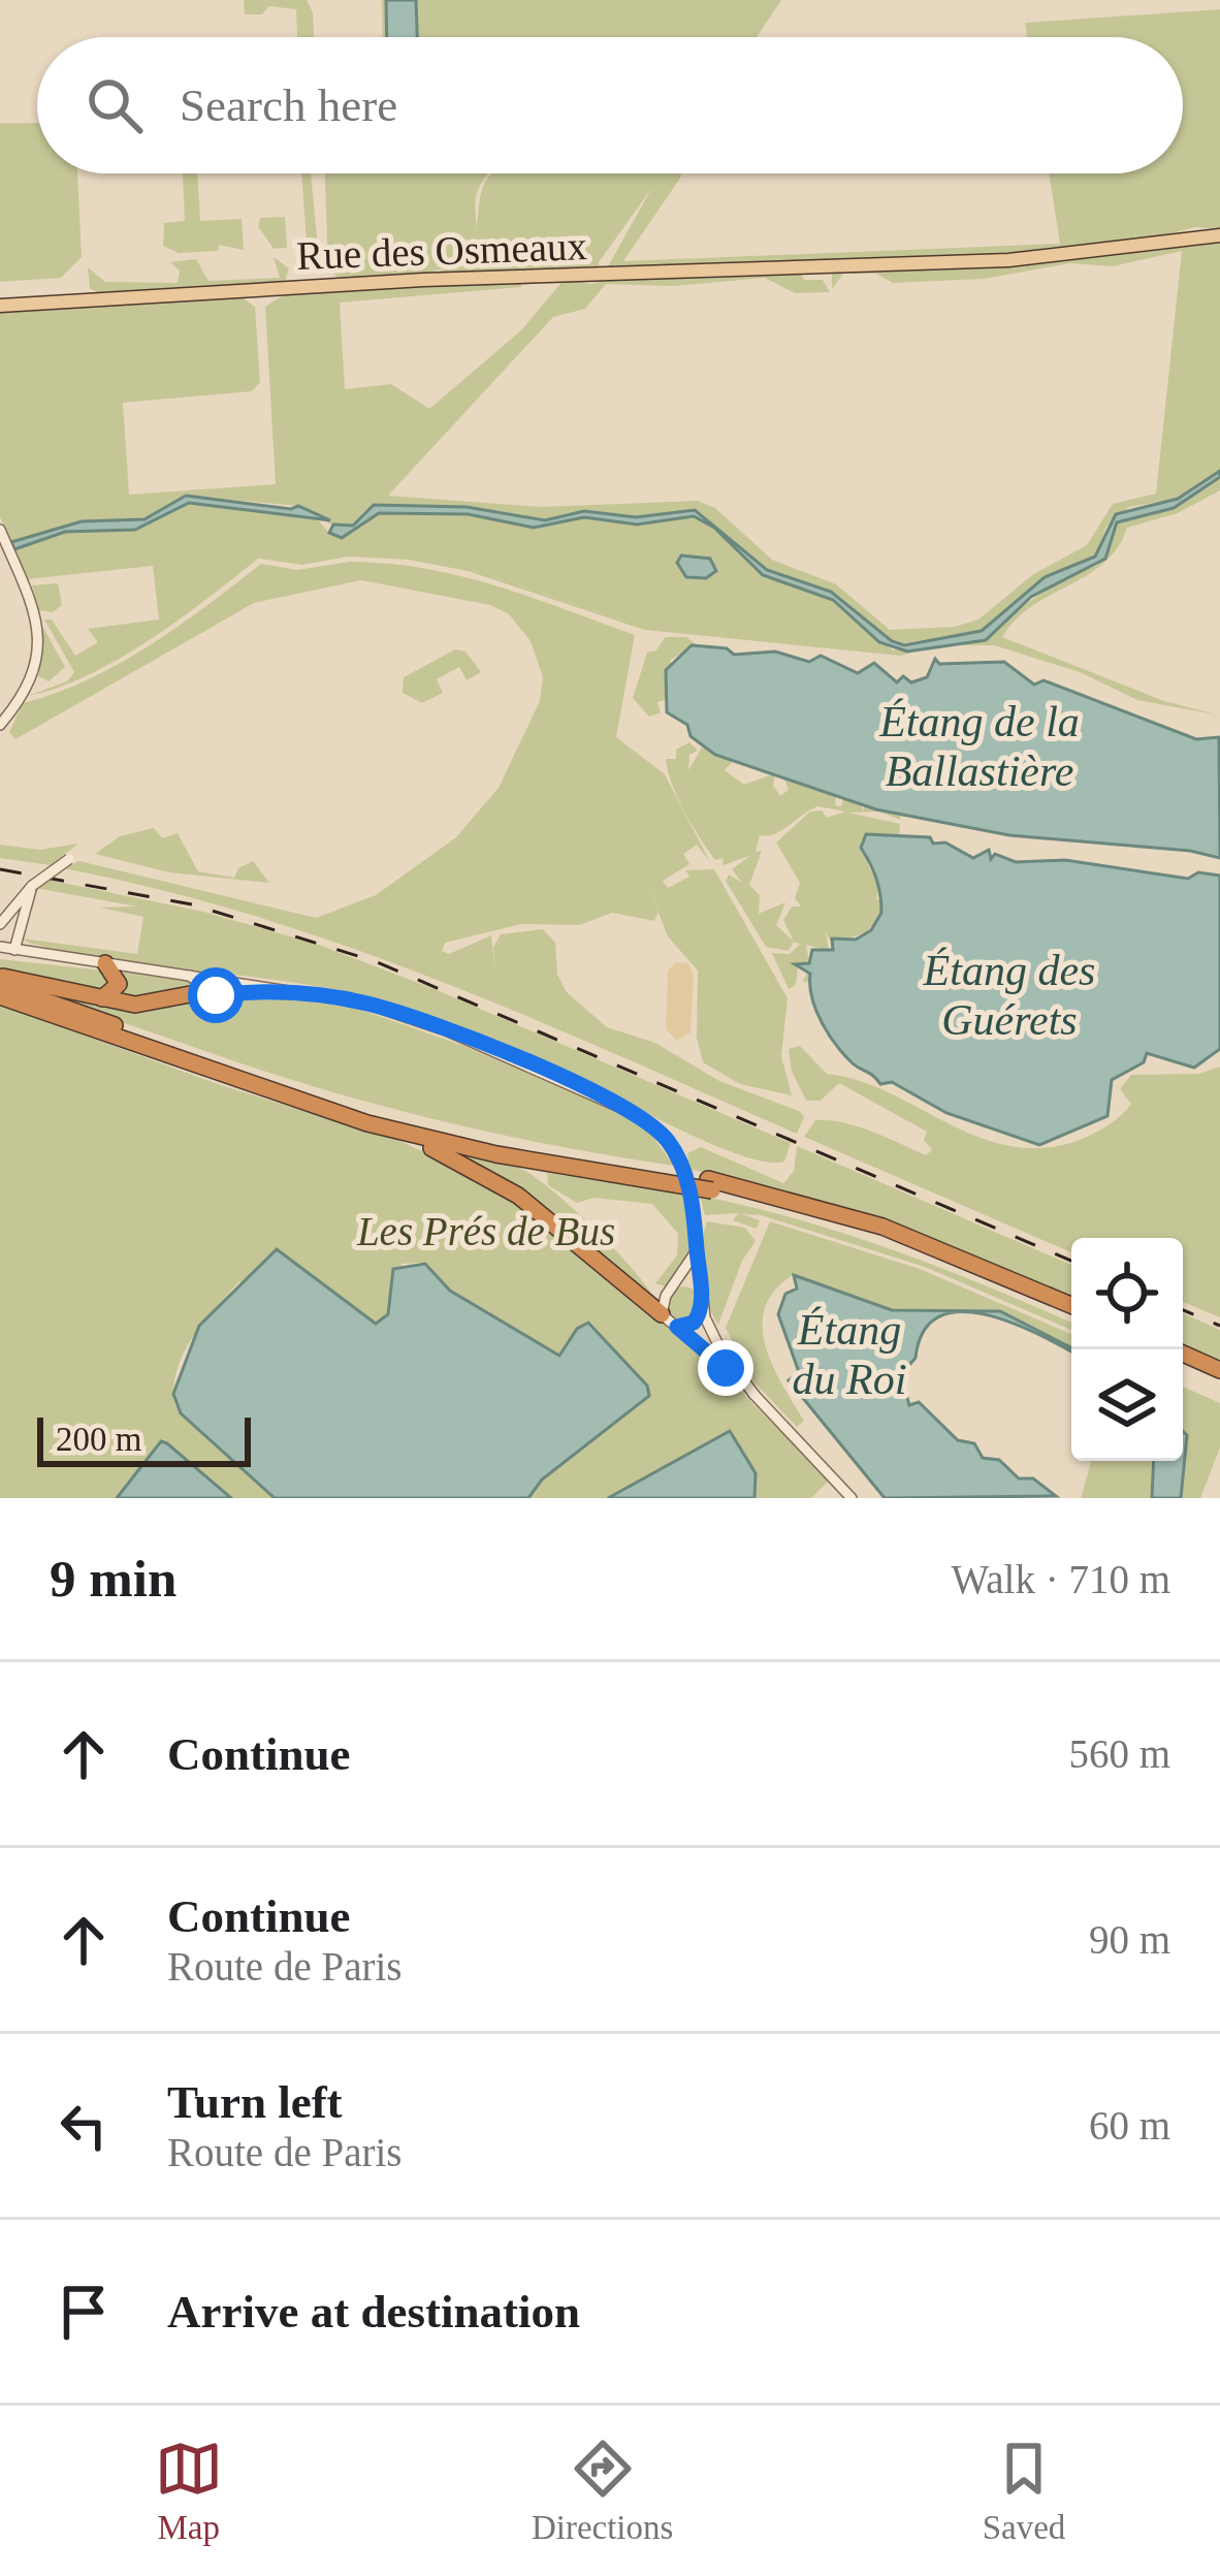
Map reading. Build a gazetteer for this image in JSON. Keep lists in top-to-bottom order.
{
  "streets": {
    "main road": ["Rue des Osmeaux"]
  },
  "water": ["Étang de la Ballastière", "Étang des Guérets", "Étang du Roi"],
  "parks": ["Les Prés de Bus"],
  "scale_bar": "200 m",
  "page": {
    "search": "Search here",
    "scale": "200 m",
    "heading": ["9 min", "Walk · 710 m"],
    "list": [
      ["Continue", "560 m"],
      ["Continue", "Route de Paris", "90 m"],
      ["Turn left", "Route de Paris", "60 m"],
      "Arrive at destination"
    ],
    "nav": ["Map", "Directions", "Saved"]
  }
}
